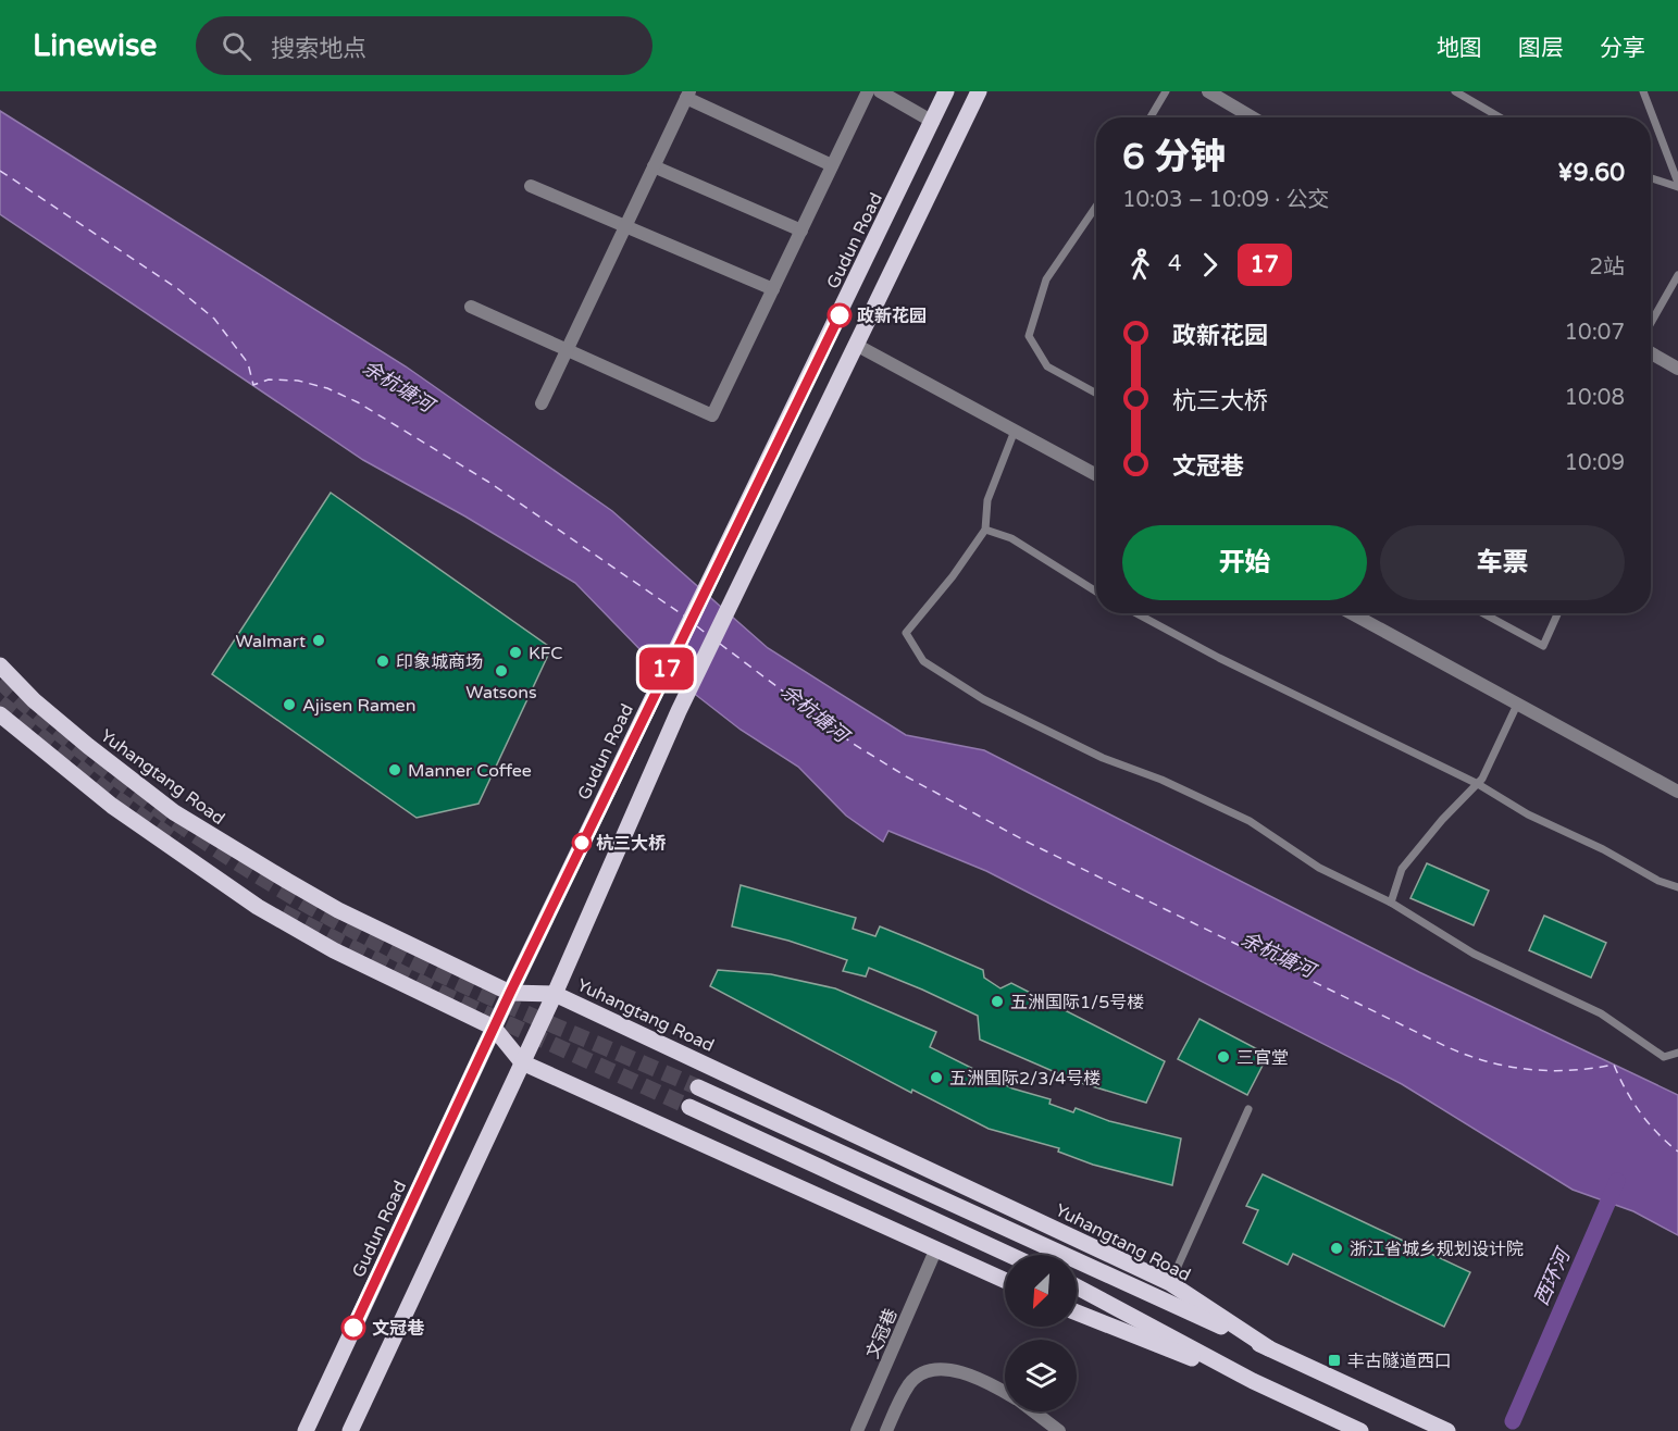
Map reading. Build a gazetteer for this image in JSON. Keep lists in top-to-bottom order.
{
  "streets": {
    "main road": ["Gudun Road", "Yuhangtang Road"],
    "street": ["文冠巷"]
  },
  "crossings": [
    ["Gudun Road", "Yuhangtang Road"]
  ],
  "water": ["余杭塘河", "西环河"],
  "places": {
    "other": [
      "政新花园",
      "Walmart",
      "KFC",
      "印象城商场",
      "Watsons",
      "Ajisen Ramen",
      "Manner Coffee",
      "杭三大桥",
      "五洲国际1/5号楼",
      "三官堂",
      "五洲国际2/3/4号楼",
      "浙江省城乡规划设计院",
      "文冠巷"
    ],
    "transit": ["丰古隧道西口"]
  },
  "lines": ["bus line 17"],
  "north": "bottom left",
  "page": {
    "header": "Linewise",
    "search": "搜索地点",
    "nav": ["地图", "图层", "分享"],
    "on_map": "17",
    "heading": ["6 分钟", "10:03 – 10:09 · 公交", "¥9.60"],
    "legs": ["4", "17", "2站"],
    "list": [
      {
        "name": "政新花园",
        "value": "10:07"
      },
      {
        "name": "杭三大桥",
        "value": "10:08"
      },
      {
        "name": "文冠巷",
        "value": "10:09"
      }
    ],
    "buttons": ["开始", "车票"]
  }
}
